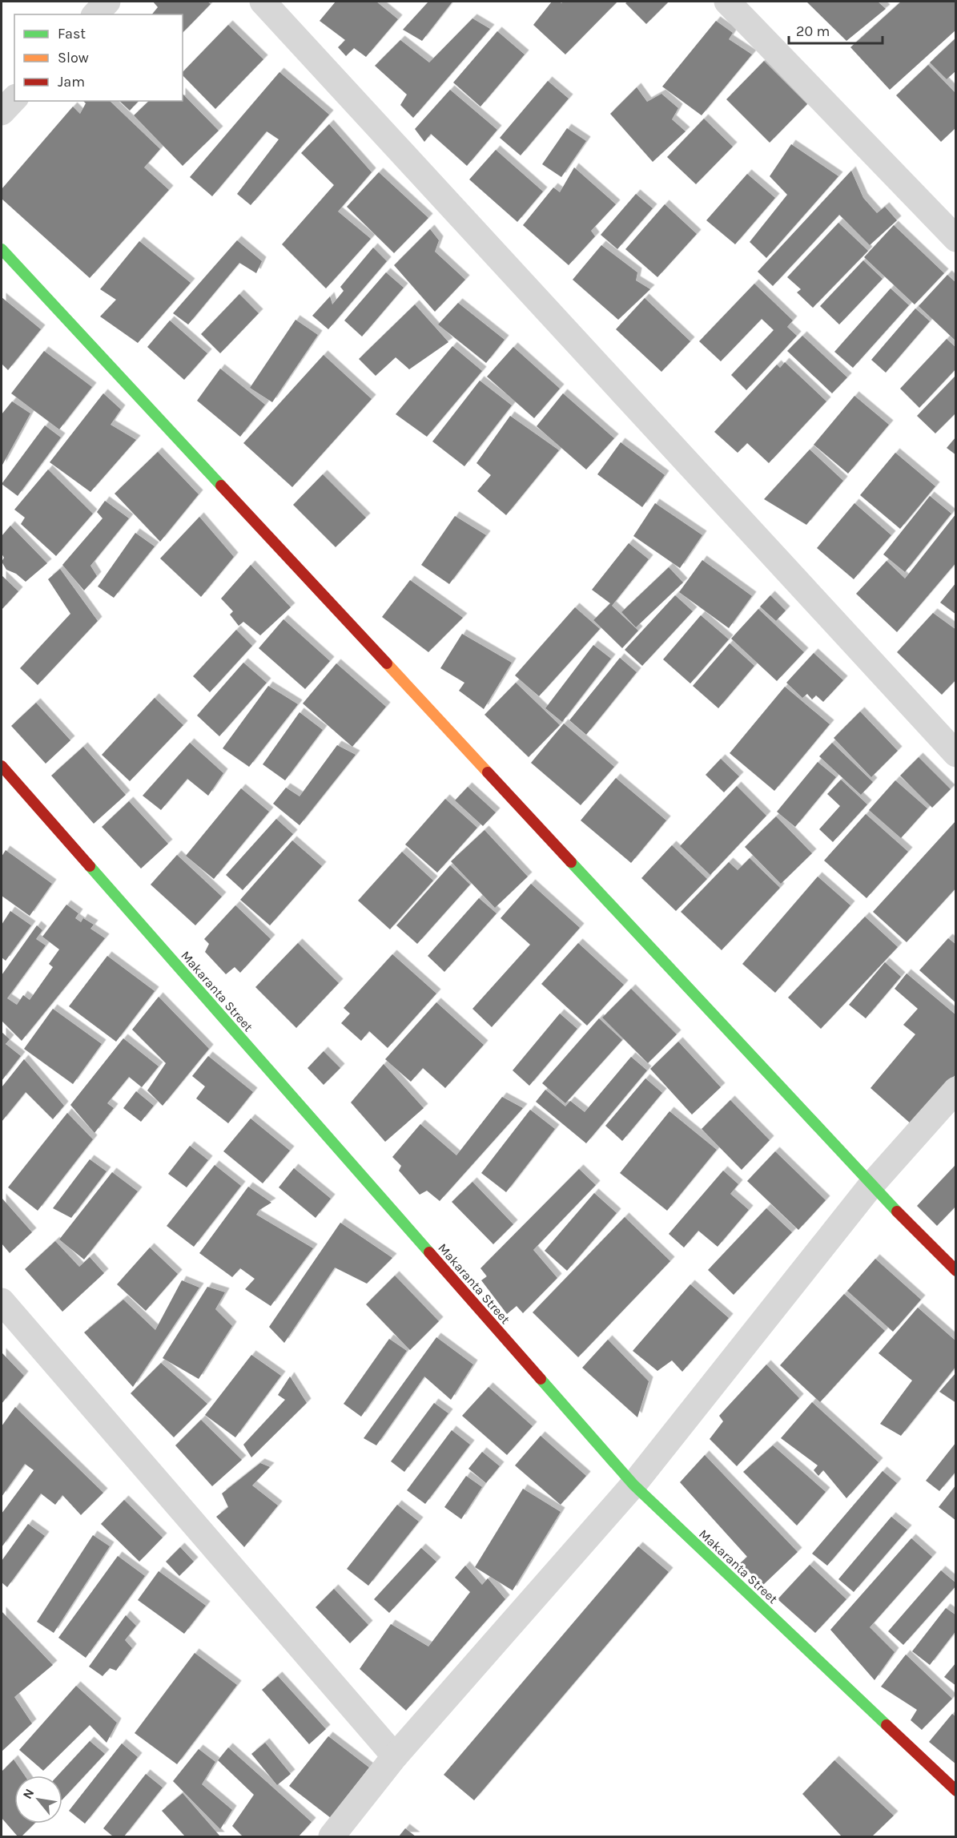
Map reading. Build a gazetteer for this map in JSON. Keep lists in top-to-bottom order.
{
  "streets": {
    "street": ["Makaranta Street"]
  },
  "legend": ["Fast", "Slow", "Jam"],
  "scale_bar": "20 m",
  "north": "top left"
}
